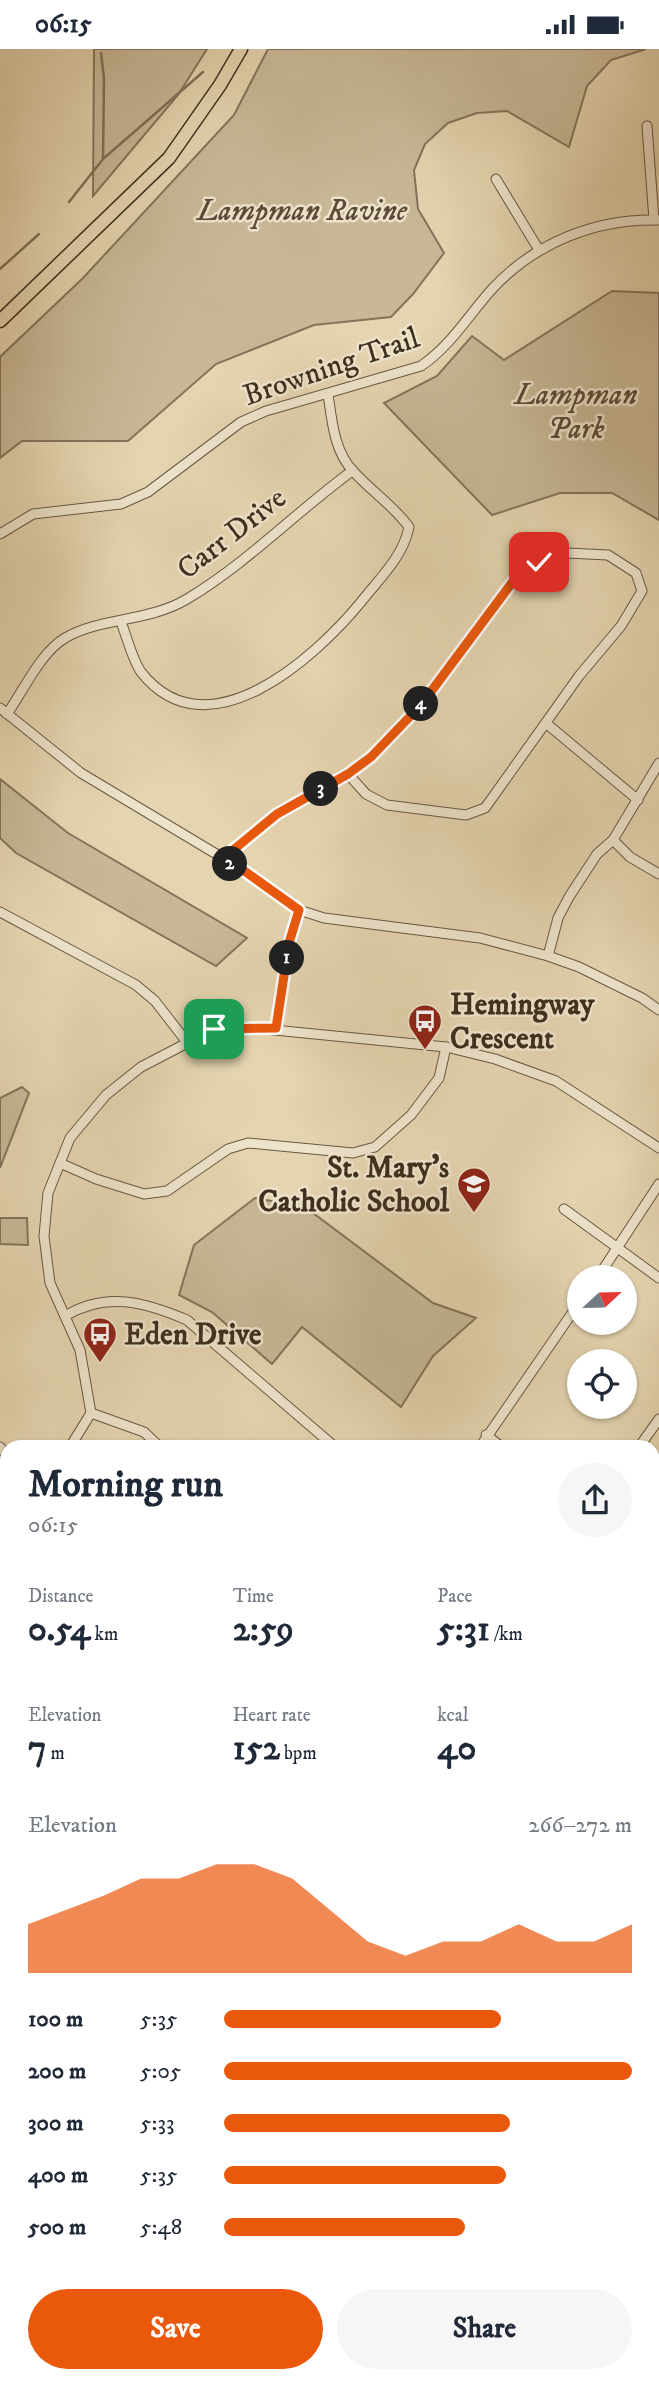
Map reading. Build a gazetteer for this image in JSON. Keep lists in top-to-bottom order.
{
  "streets": {
    "street": ["Browning Trail", "Carr Drive"]
  },
  "parks": ["Lampman Ravine", "Lampman Park"],
  "places": {
    "bus stop": ["Hemingway Crescent", "Eden Drive"],
    "school or university": ["St. Mary's Catholic School"]
  },
  "north": "right",
  "page": {
    "status": "06:15",
    "pins": [
      "4",
      "3",
      "2",
      "1"
    ],
    "heading": ["Morning run", "06:15"],
    "stats": [
      ["Distance", "0.54 km"],
      ["Time", "2:59"],
      ["Pace", "5:31 /km"],
      ["Elevation", "7 m"],
      ["Heart rate", "152 bpm"],
      ["kcal", "40"]
    ],
    "chart": ["Elevation", "266–272 m"],
    "list": [
      {
        "name": "100 m",
        "note": "5:35"
      },
      {
        "name": "200 m",
        "note": "5:05"
      },
      {
        "name": "300 m",
        "note": "5:33"
      },
      {
        "name": "400 m",
        "note": "5:35"
      },
      {
        "name": "500 m",
        "note": "5:48"
      }
    ],
    "buttons": ["Save", "Share"]
  }
}
